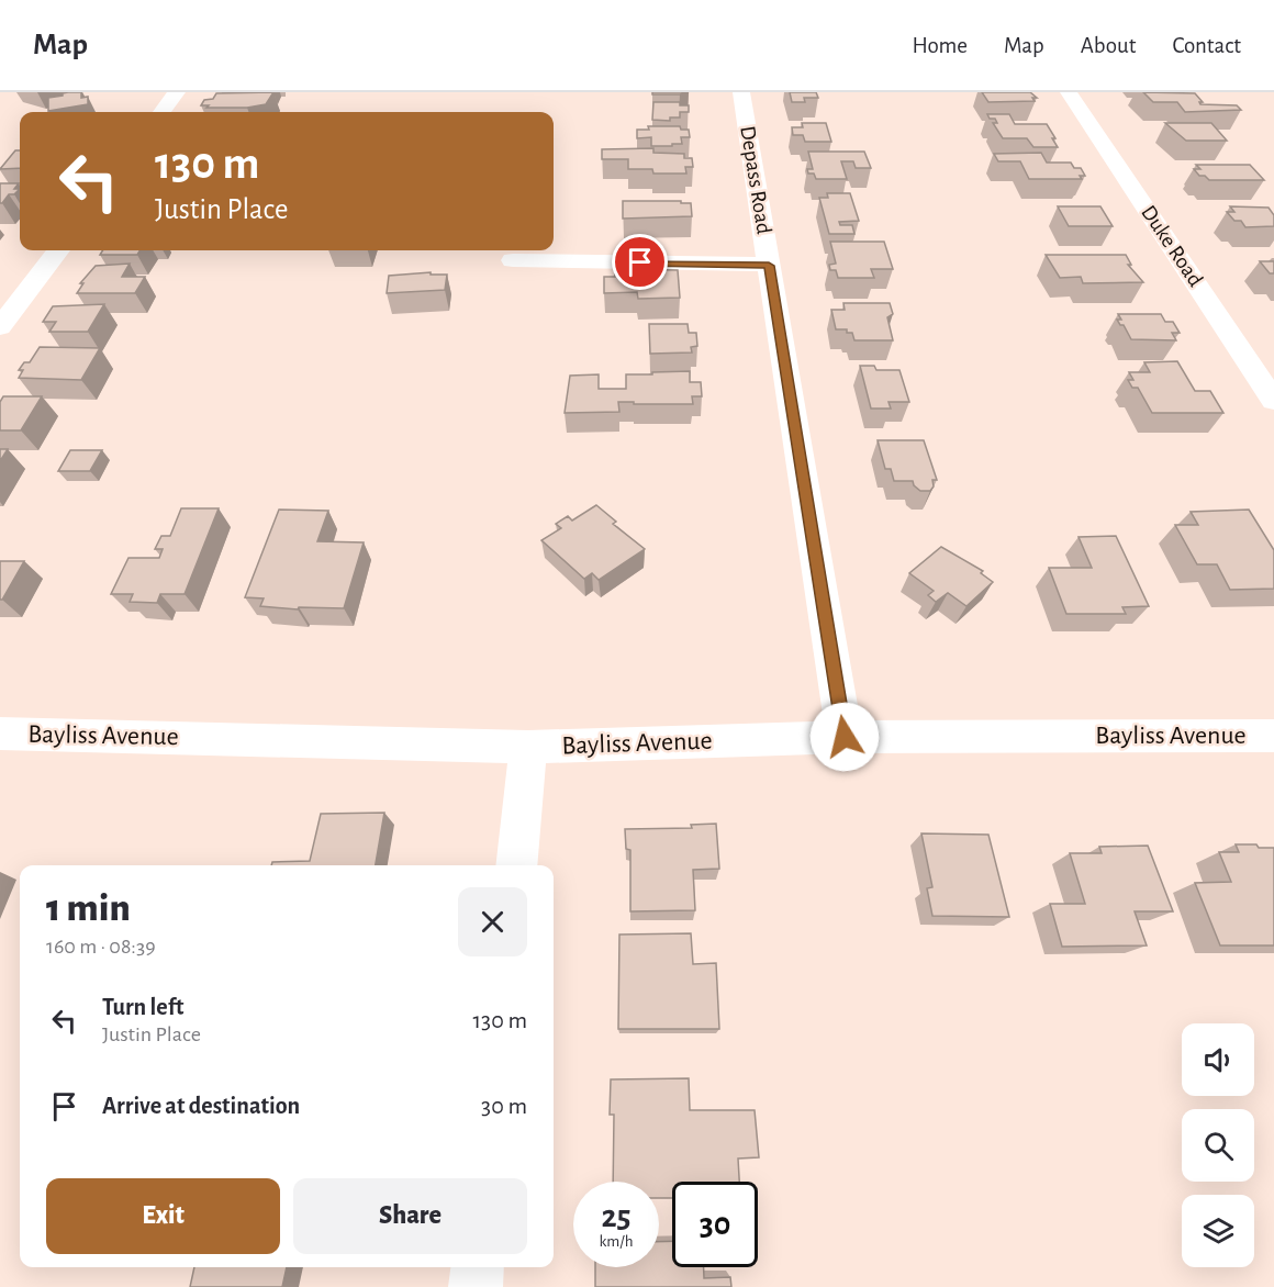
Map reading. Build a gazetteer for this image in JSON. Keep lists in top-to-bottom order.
{
  "streets": {
    "street": ["Depass Road", "Duke Road", "Bayliss Avenue"]
  },
  "crossings": [
    ["Depass Road", "Bayliss Avenue"]
  ],
  "page": {
    "header": "Map",
    "nav": [
      "Home",
      "Map",
      "About",
      "Contact"
    ],
    "turn": ["130 m", "Justin Place"],
    "heading": ["1 min", "160 m · 08:39"],
    "list": [
      {
        "name": "Turn left",
        "note": "Justin Place",
        "value": "130 m"
      },
      {
        "name": "Arrive at destination",
        "value": "30 m"
      }
    ],
    "buttons": ["Exit", "Share"],
    "speed": "25 km/h",
    "limit": "30"
  }
}
